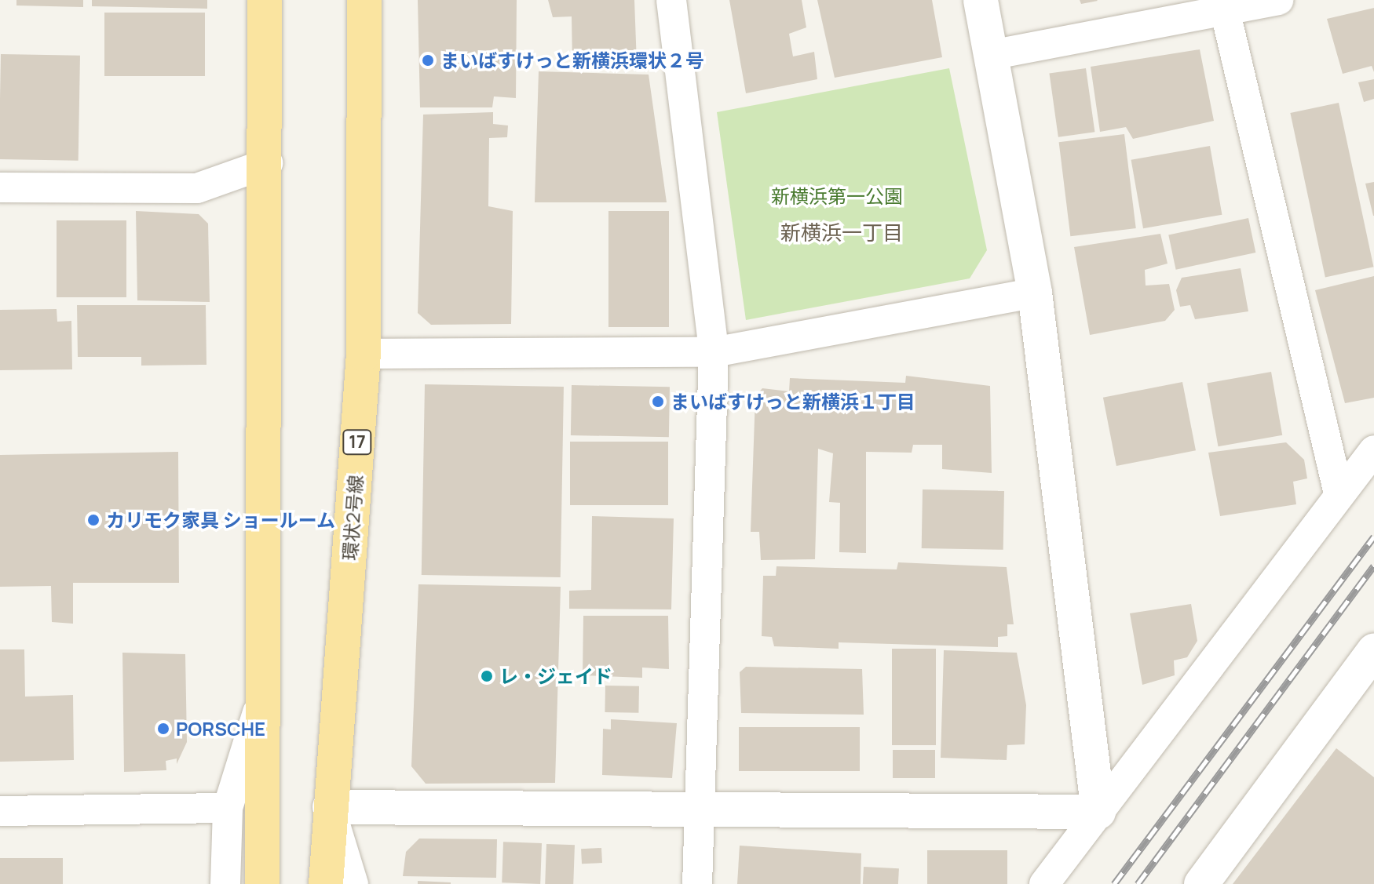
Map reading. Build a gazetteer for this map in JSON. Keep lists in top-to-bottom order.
{
  "streets": {
    "main road": ["17", "環状2号線"]
  },
  "districts": ["新横浜一丁目"],
  "parks": ["新横浜第一公園"],
  "places": [
    "まいばすけっと新横浜環状２号",
    "まいばすけっと新横浜１丁目",
    "カリモク家具 ショールーム",
    "レ・ジェイド",
    "PORSCHE"
  ]
}
